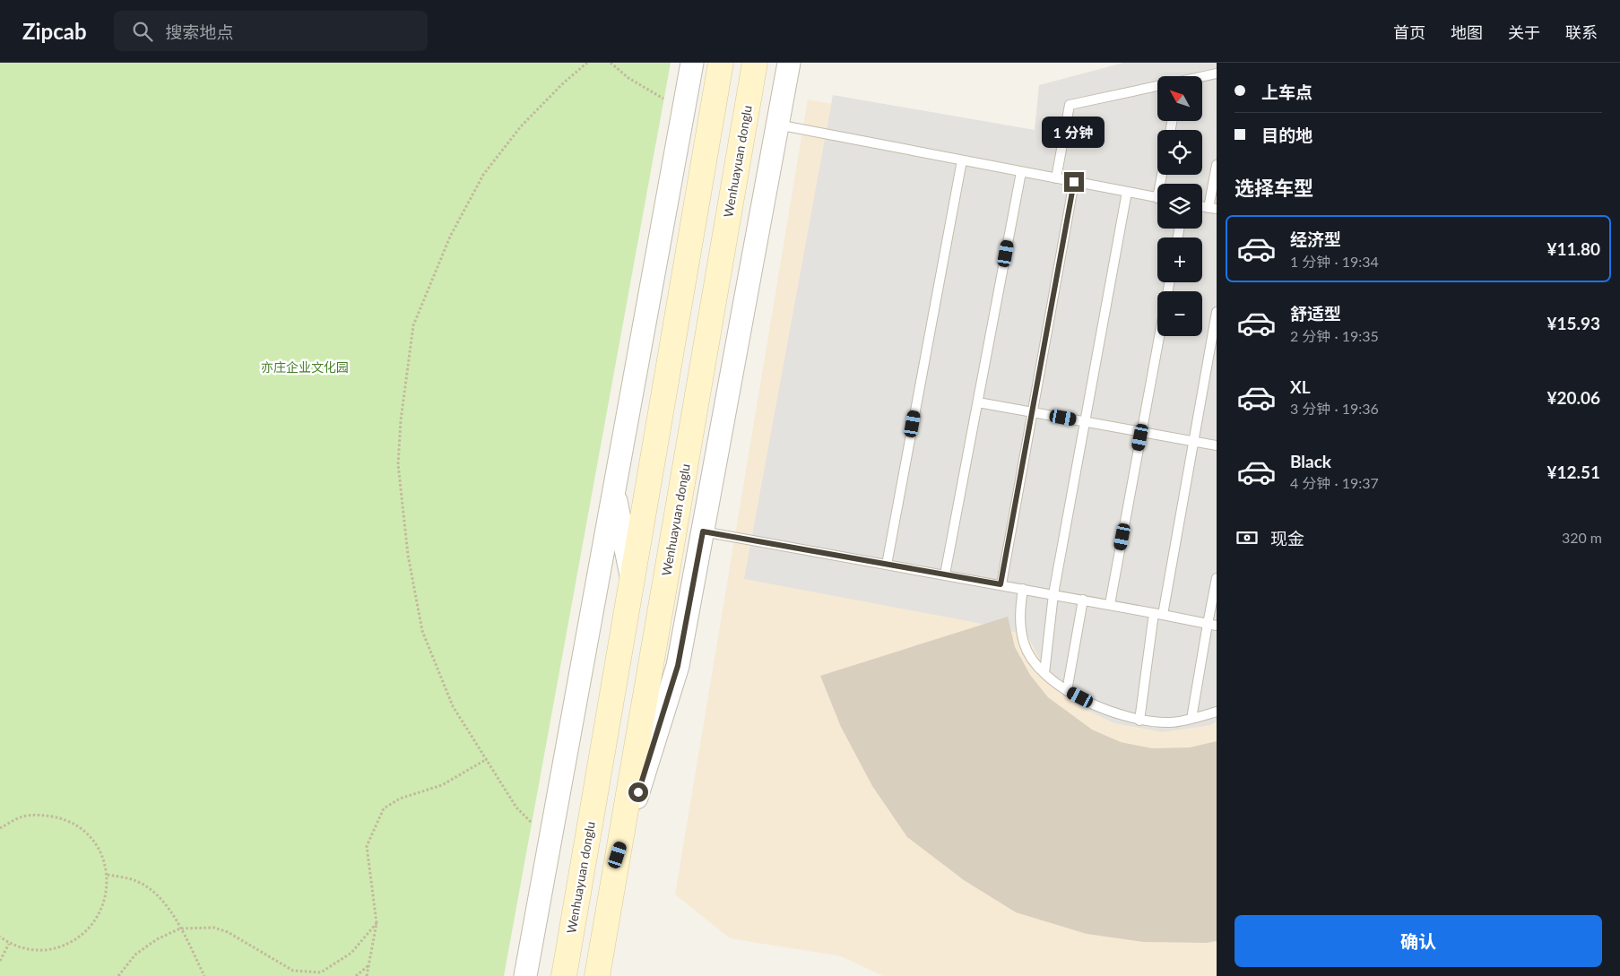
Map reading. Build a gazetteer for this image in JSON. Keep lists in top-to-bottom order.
{
  "streets": {
    "main road": ["Wenhuayuan donglu"]
  },
  "parks": ["亦庄企业文化园"],
  "north": "top left",
  "page": {
    "header": "Zipcab",
    "search": "搜索地点",
    "nav": [
      "首页",
      "地图",
      "关于",
      "联系"
    ],
    "banner": ["上车点", "目的地"],
    "map_buttons": ["+", "−"],
    "bubble": "1 分钟",
    "heading": "选择车型",
    "list": [
      {
        "name": "经济型",
        "note": "1 分钟 · 19:34",
        "value": "¥11.80"
      },
      {
        "name": "舒适型",
        "note": "2 分钟 · 19:35",
        "value": "¥15.93"
      },
      {
        "name": "XL",
        "note": "3 分钟 · 19:36",
        "value": "¥20.06"
      },
      {
        "name": "Black",
        "note": "4 分钟 · 19:37",
        "value": "¥12.51"
      }
    ],
    "pay": ["现金", "320 m"],
    "buttons": "确认"
  }
}
